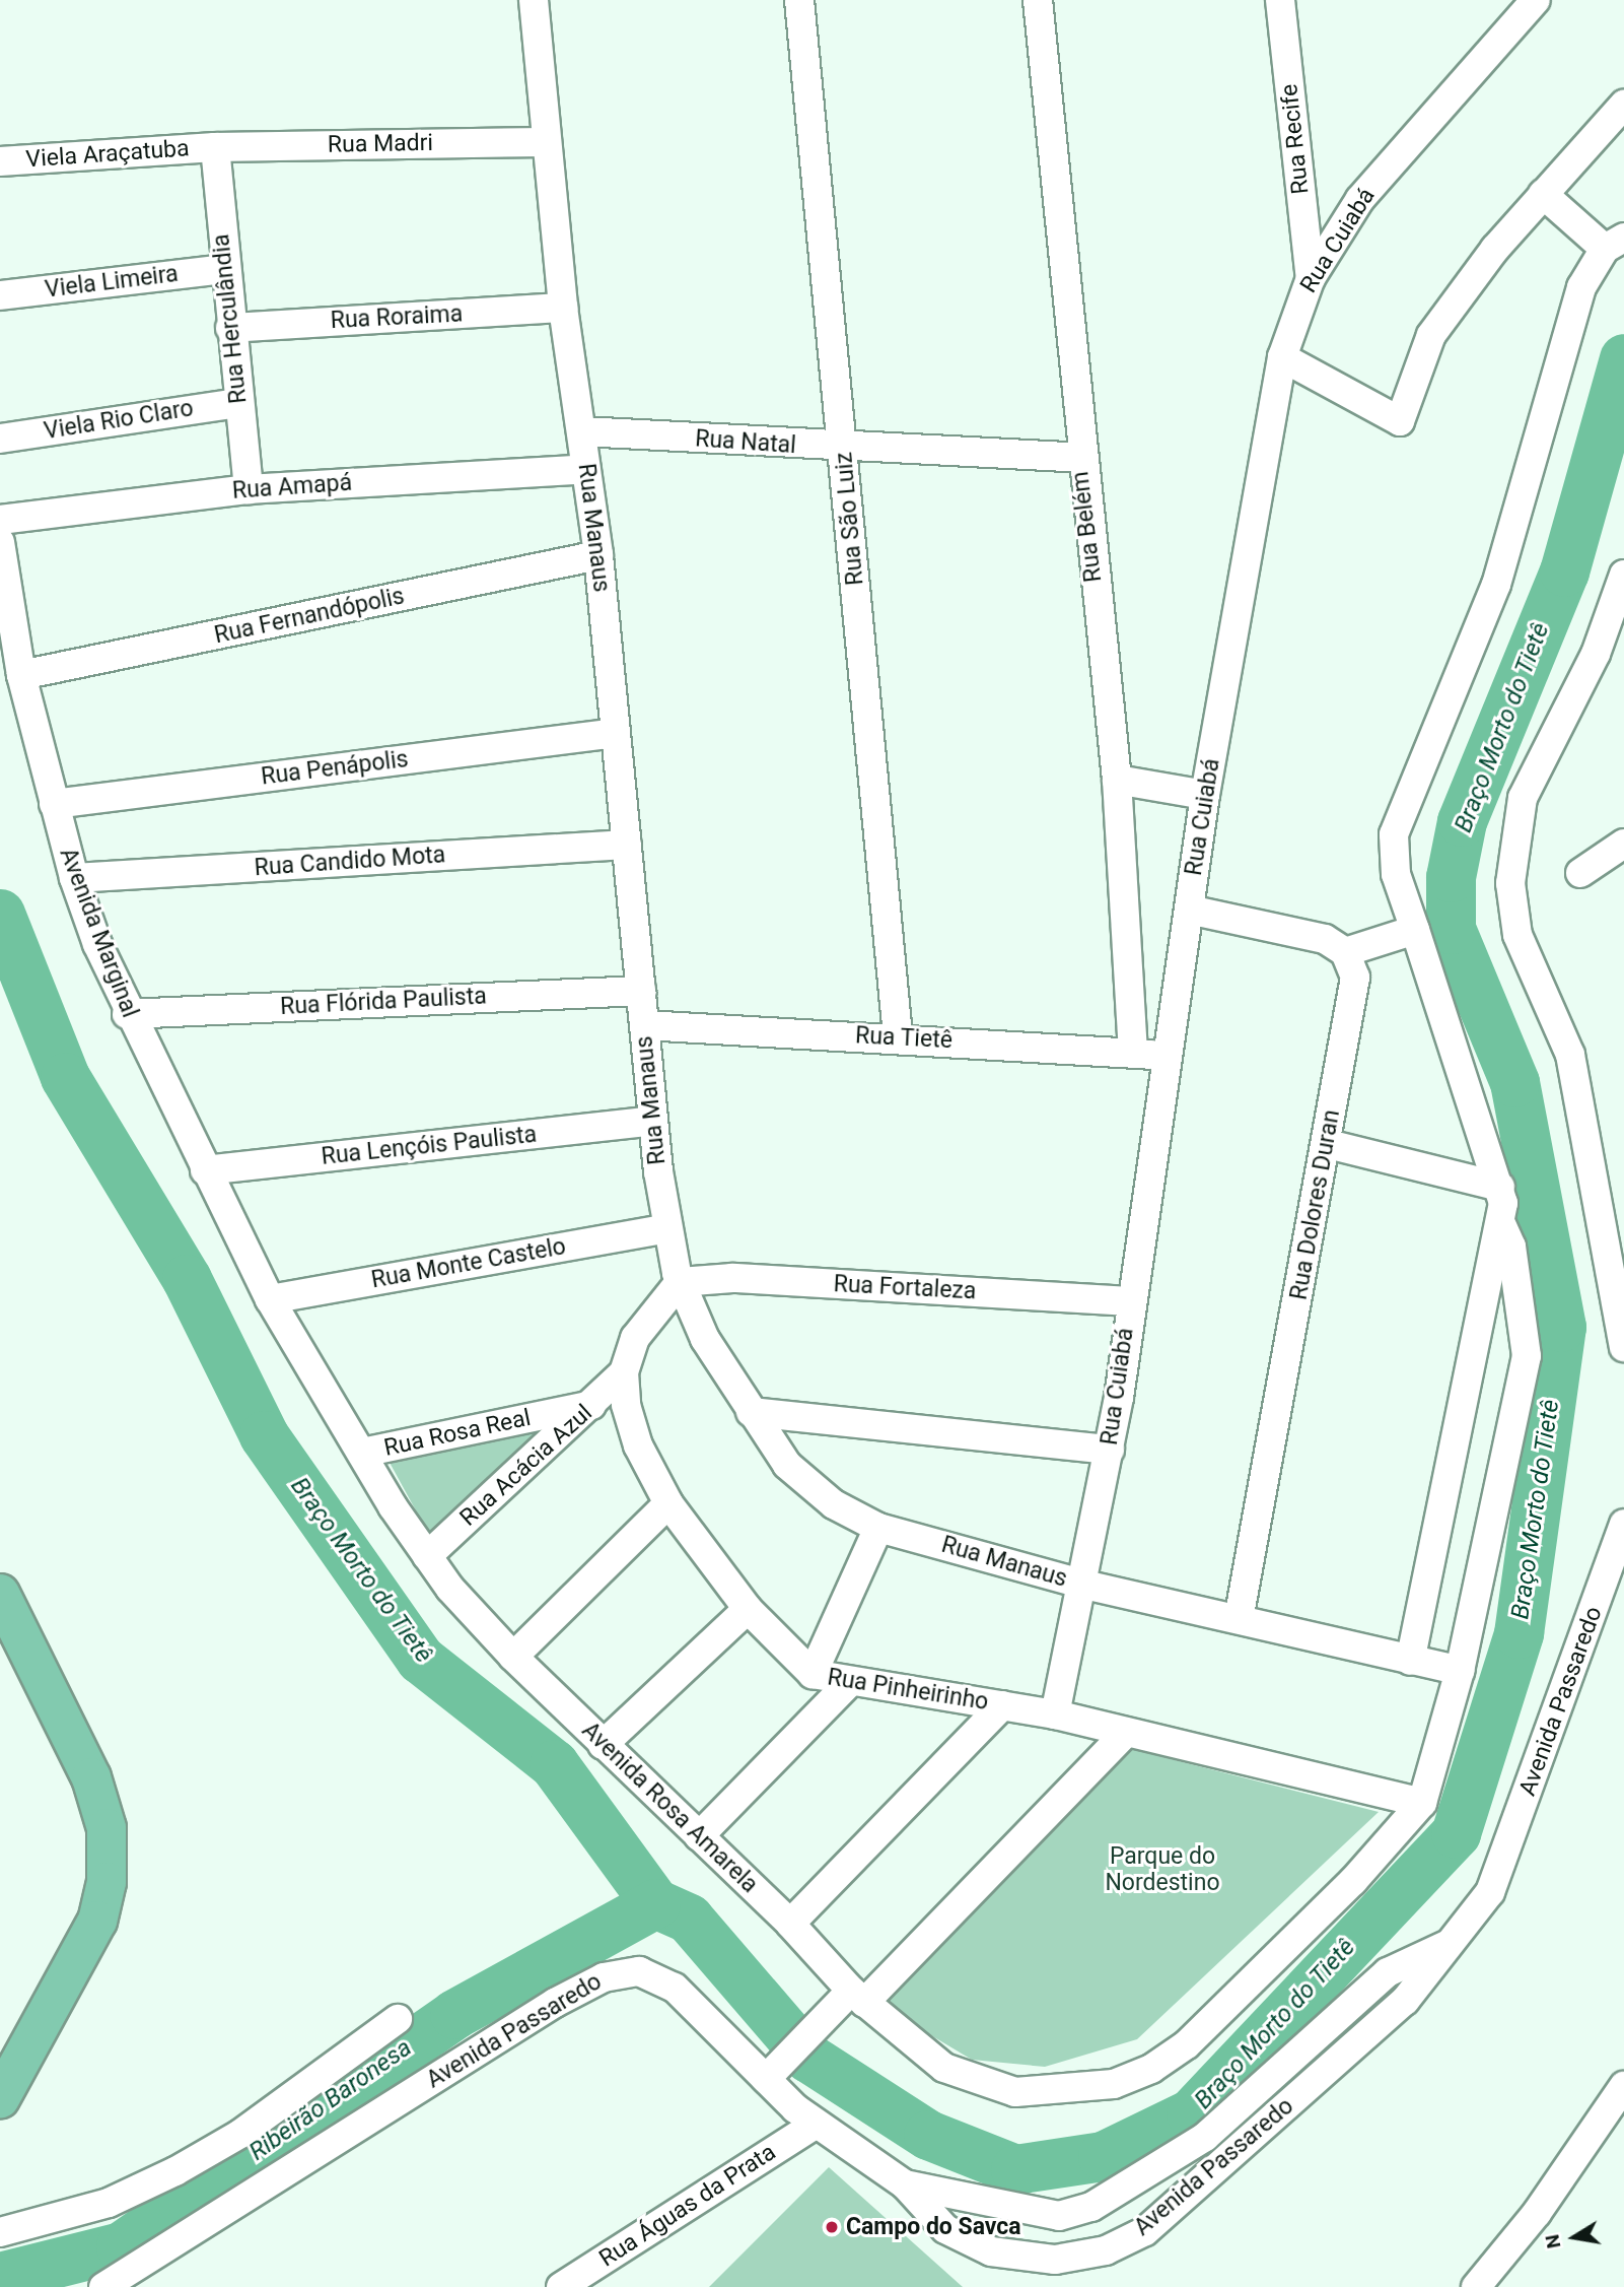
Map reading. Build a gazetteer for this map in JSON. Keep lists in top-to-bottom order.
{
  "streets": {
    "street": [
      "Rua Recife",
      "Rua Madri",
      "Viela Araçatuba",
      "Rua Cuiabá",
      "Viela Limeira",
      "Rua Roraima",
      "Rua Herculândia",
      "Viela Rio Claro",
      "Rua Natal",
      "Rua Amapá",
      "Rua São Luiz",
      "Rua Belém",
      "Rua Manaus",
      "Rua Fernandópolis",
      "Rua Penápolis",
      "Rua Candido Mota",
      "Avenida Marginal",
      "Rua Flórida Paulista",
      "Rua Tietê",
      "Rua Lençóis Paulista",
      "Rua Dolores Duran",
      "Rua Monte Castelo",
      "Rua Fortaleza",
      "Rua Rosa Real",
      "Rua Acácia Azul",
      "Rua Pinheirinho",
      "Avenida Passaredo",
      "Avenida Rosa Amarela",
      "Rua Águas da Prata"
    ]
  },
  "crossings": [
    ["Rua Recife", "Rua Cuiabá"],
    ["Rua Madri", "Viela Araçatuba"],
    ["Rua Madri", "Rua Herculândia"],
    ["Rua Madri", "Rua Manaus"],
    ["Viela Araçatuba", "Rua Herculândia"],
    ["Rua Cuiabá", "Rua Manaus"],
    ["Rua Cuiabá", "Rua Tietê"],
    ["Rua Cuiabá", "Rua Fortaleza"],
    ["Rua Cuiabá", "Rua Pinheirinho"],
    ["Viela Limeira", "Rua Herculândia"],
    ["Rua Roraima", "Rua Herculândia"],
    ["Rua Roraima", "Rua Manaus"],
    ["Rua Herculândia", "Viela Rio Claro"],
    ["Rua Herculândia", "Rua Amapá"],
    ["Rua Natal", "Rua São Luiz"],
    ["Rua Natal", "Rua Belém"],
    ["Rua Natal", "Rua Manaus"],
    ["Rua Amapá", "Rua Manaus"],
    ["Rua São Luiz", "Rua Tietê"],
    ["Rua Belém", "Rua Tietê"],
    ["Rua Manaus", "Rua Fernandópolis"],
    ["Rua Manaus", "Rua Penápolis"],
    ["Rua Manaus", "Rua Candido Mota"],
    ["Rua Manaus", "Rua Flórida Paulista"],
    ["Rua Manaus", "Rua Tietê"],
    ["Rua Manaus", "Rua Lençóis Paulista"],
    ["Rua Manaus", "Rua Dolores Duran"],
    ["Rua Manaus", "Rua Monte Castelo"],
    ["Rua Manaus", "Rua Fortaleza"],
    ["Rua Fernandópolis", "Avenida Marginal"],
    ["Rua Penápolis", "Avenida Marginal"],
    ["Rua Candido Mota", "Avenida Marginal"],
    ["Avenida Marginal", "Rua Flórida Paulista"],
    ["Avenida Marginal", "Rua Lençóis Paulista"],
    ["Avenida Marginal", "Rua Monte Castelo"],
    ["Avenida Marginal", "Avenida Rosa Amarela"],
    ["Rua Monte Castelo", "Avenida Rosa Amarela"],
    ["Rua Rosa Real", "Rua Acácia Azul"],
    ["Rua Rosa Real", "Avenida Rosa Amarela"],
    ["Rua Acácia Azul", "Rua Pinheirinho"],
    ["Rua Acácia Azul", "Avenida Rosa Amarela"],
    ["Rua Pinheirinho", "Avenida Rosa Amarela"],
    ["Avenida Passaredo", "Rua Águas da Prata"]
  ],
  "water": ["Braço Morto do Tietê", "Ribeirão Baronesa"],
  "parks": ["Parque do Nordestino"],
  "places": ["Campo do Savca"],
  "north": "left"
}
